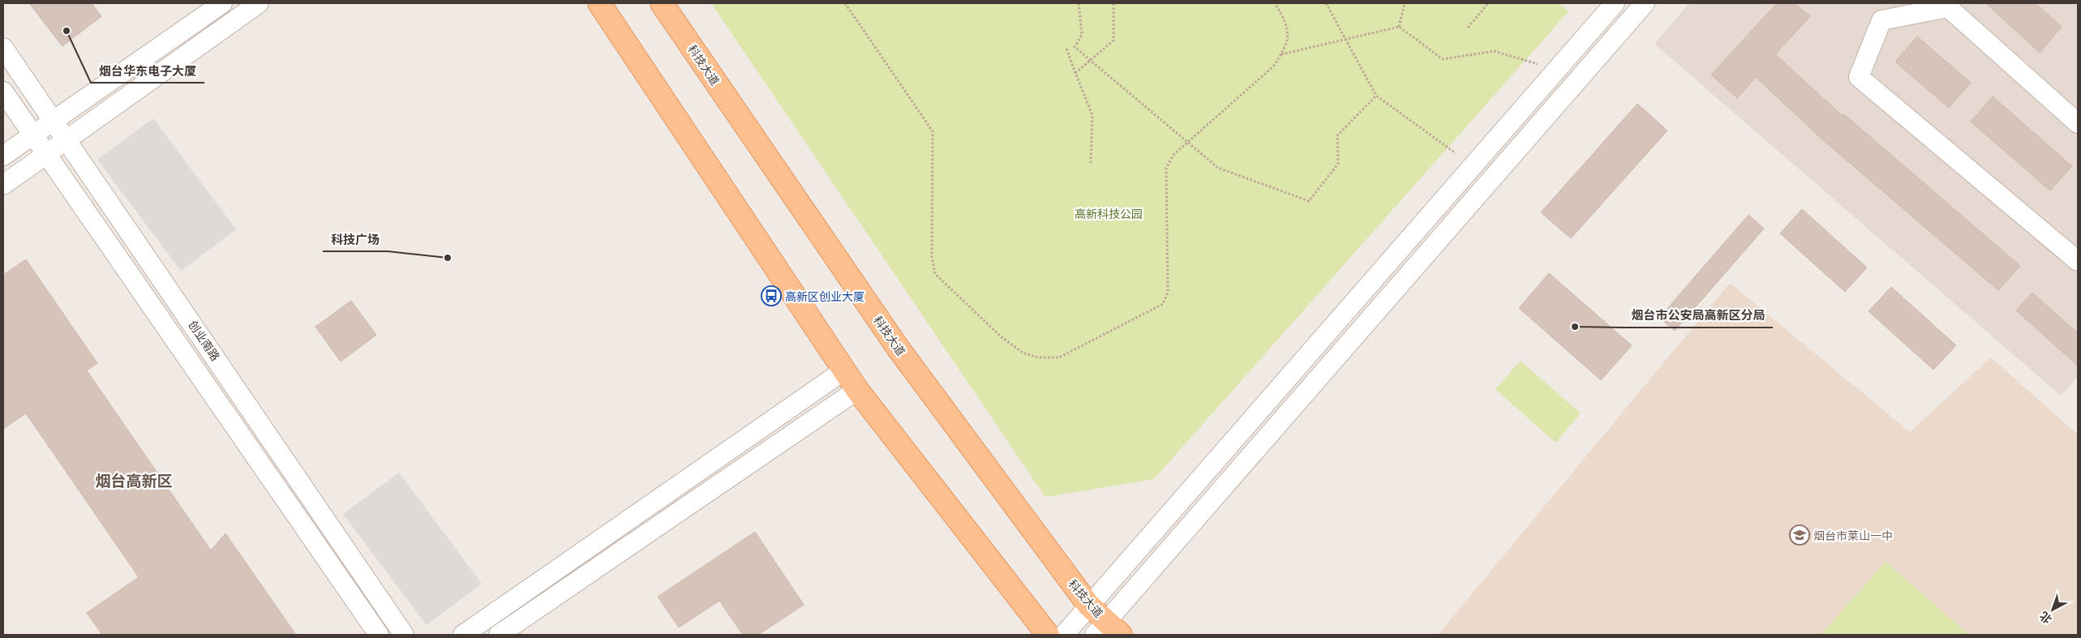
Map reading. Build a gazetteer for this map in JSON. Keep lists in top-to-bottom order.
{
  "streets": {
    "main road": ["科技大道"],
    "street": ["创业南路"]
  },
  "districts": ["烟台高新区"],
  "parks": ["高新科技公园"],
  "places": {
    "other": ["烟台华东电子大厦", "科技广场", "烟台市公安局高新区分局"],
    "bus stop": ["高新区创业大厦"],
    "school or university": ["烟台市莱山一中"]
  },
  "north": "bottom left"
}
